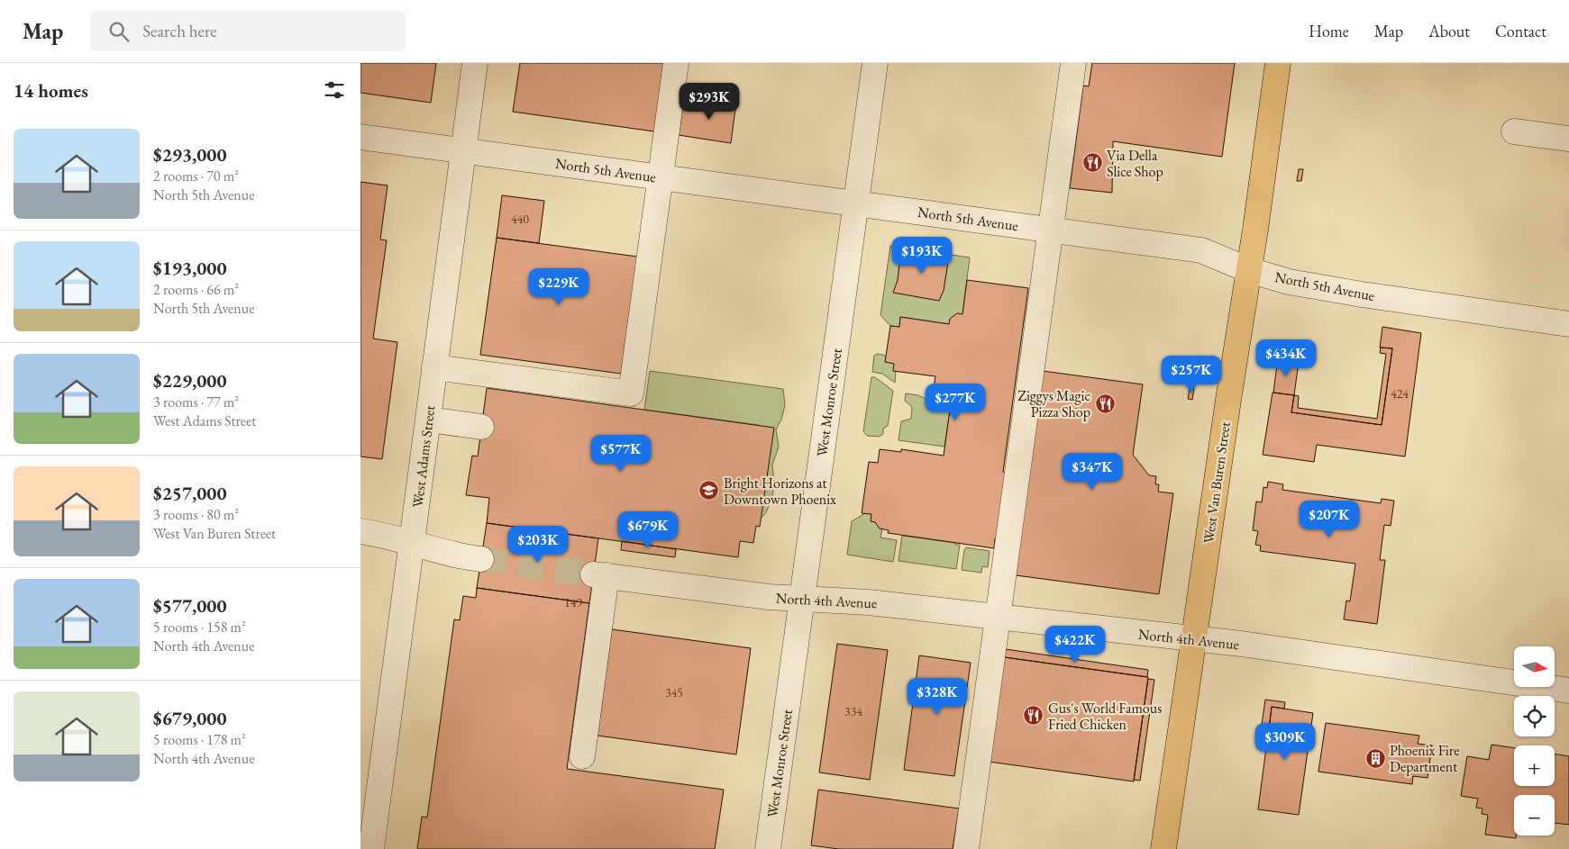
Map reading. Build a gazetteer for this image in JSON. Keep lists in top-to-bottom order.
{
  "streets": {
    "main road": ["West Van Buren Street"],
    "street": [
      "North 5th Avenue",
      "West Monroe Street",
      "West Adams Street",
      "North 4th Avenue"
    ]
  },
  "crossings": [
    ["North 5th Avenue", "West Monroe Street"],
    ["North 5th Avenue", "West Adams Street"],
    ["North 5th Avenue", "West Van Buren Street"],
    ["West Monroe Street", "North 4th Avenue"],
    ["West Van Buren Street", "North 4th Avenue"]
  ],
  "places": {
    "restaurant": ["Via Della Slice Shop", "Ziggys Magic Pizza Shop", "Gus's World Famous Fried Chicken"],
    "school or university": ["Bright Horizons at Downtown Phoenix"],
    "building": ["Phoenix Fire Department"]
  },
  "house_numbers": [
    "440",
    "424",
    "149",
    "345",
    "334"
  ],
  "north": "right",
  "page": {
    "header": "Map",
    "search": "Search here",
    "nav": [
      "Home",
      "Map",
      "About",
      "Contact"
    ],
    "heading": "14 homes",
    "price": [
      "$293K",
      "$193K",
      "$229K",
      "$434K",
      "$257K",
      "$277K",
      "$577K",
      "$347K",
      "$207K",
      "$679K",
      "$203K",
      "$422K",
      "$328K",
      "$309K"
    ],
    "list": [
      {
        "name": "$293,000",
        "note": "2 rooms · 70 m² · North 5th Avenue"
      },
      {
        "name": "$193,000",
        "note": "2 rooms · 66 m² · North 5th Avenue"
      },
      {
        "name": "$229,000",
        "note": "3 rooms · 77 m² · West Adams Street"
      },
      {
        "name": "$257,000",
        "note": "3 rooms · 80 m² · West Van Buren Street"
      },
      {
        "name": "$577,000",
        "note": "5 rooms · 158 m² · North 4th Avenue"
      },
      {
        "name": "$679,000",
        "note": "5 rooms · 178 m² · North 4th Avenue"
      }
    ],
    "map_buttons": ["+", "−"]
  }
}
